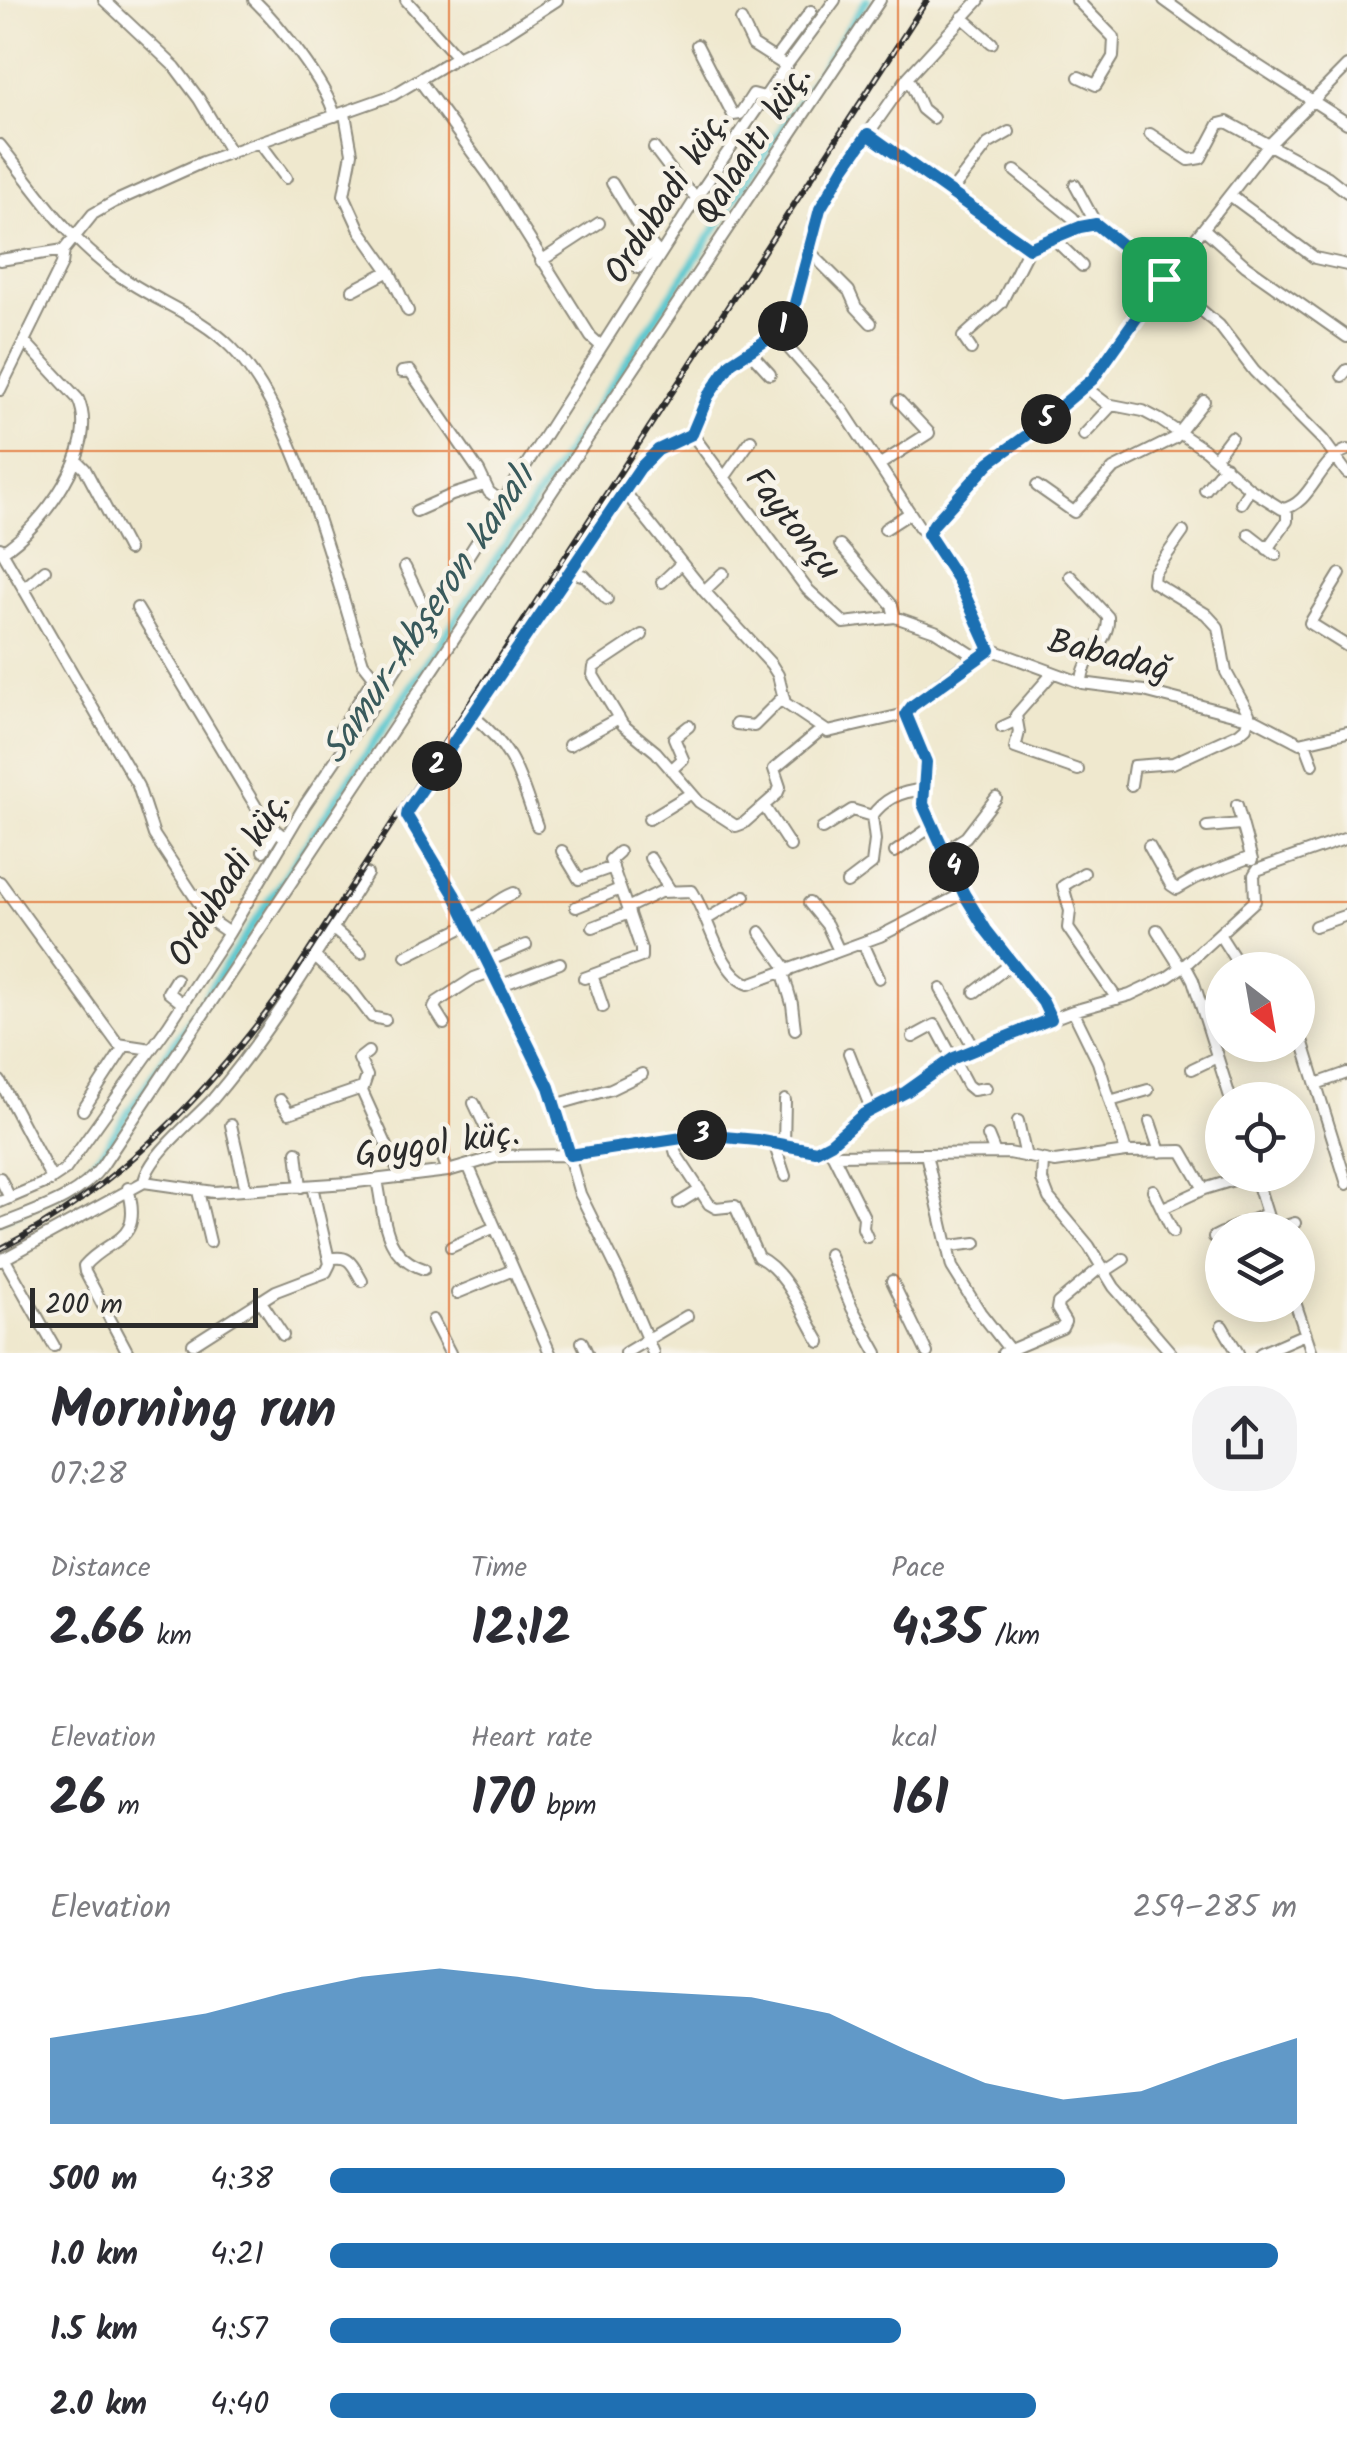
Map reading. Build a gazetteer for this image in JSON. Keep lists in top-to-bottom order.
{
  "streets": {
    "street": [
      "Qalaaltı küç.",
      "Ordubadi küç.",
      "Faytonçu",
      "Babadağ",
      "Goygol küç."
    ]
  },
  "water": ["Samur-Abşeron kanalı"],
  "scale_bar": "200 m",
  "north": "bottom right",
  "page": {
    "pins": [
      "1",
      "5",
      "2",
      "4",
      "3"
    ],
    "scale": "200 m",
    "heading": ["Morning run", "07:28"],
    "stats": [
      ["Distance", "2.66 km"],
      ["Time", "12:12"],
      ["Pace", "4:35 /km"],
      ["Elevation", "26 m"],
      ["Heart rate", "170 bpm"],
      ["kcal", "161"]
    ],
    "chart": ["Elevation", "259–285 m"],
    "list": [
      {
        "name": "500 m",
        "note": "4:38"
      },
      {
        "name": "1.0 km",
        "note": "4:21"
      },
      {
        "name": "1.5 km",
        "note": "4:57"
      },
      {
        "name": "2.0 km",
        "note": "4:40"
      }
    ]
  }
}
